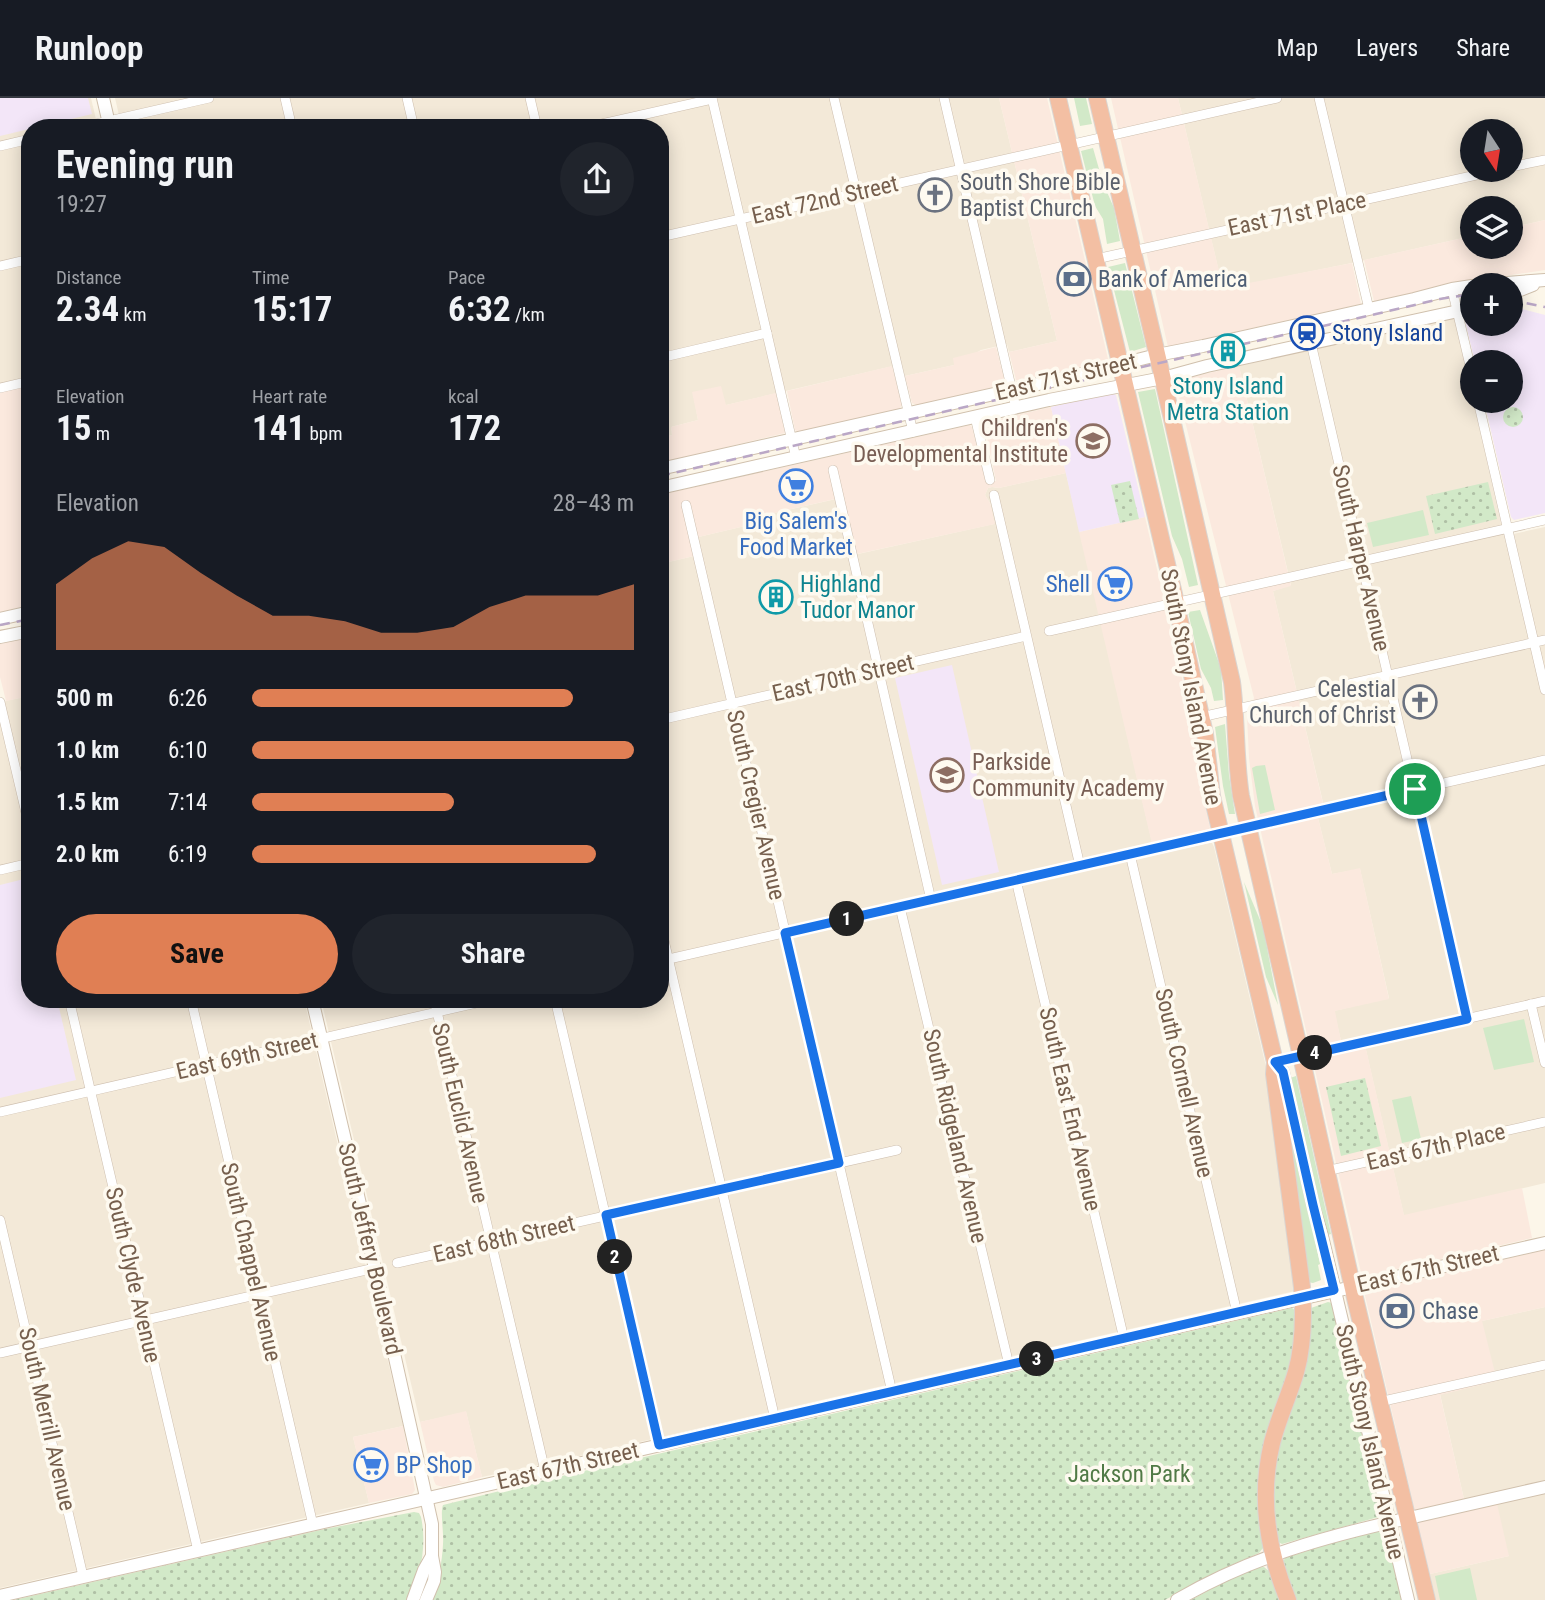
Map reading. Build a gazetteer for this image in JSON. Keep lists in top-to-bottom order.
{
  "streets": {
    "highway": ["South Stony Island Avenue"],
    "street": [
      "East 72nd Street",
      "East 71st Place",
      "East 71st Street",
      "South Harper Avenue",
      "East 70th Street",
      "South Cregier Avenue",
      "East 69th Street",
      "South Cornell Avenue",
      "South East End Avenue",
      "South Euclid Avenue",
      "South Ridgeland Avenue",
      "East 67th Place",
      "East 68th Street",
      "South Jeffery Boulevard",
      "South Chappel Avenue",
      "East 67th Street",
      "South Clyde Avenue",
      "South Merrill Avenue"
    ]
  },
  "crossings": [
    ["East 72nd Street", "South Stony Island Avenue"],
    ["East 71st Place", "South Stony Island Avenue"],
    ["East 71st Street", "South Harper Avenue"],
    ["East 71st Street", "South Stony Island Avenue"],
    ["East 70th Street", "South Cregier Avenue"],
    ["South Stony Island Avenue", "East 67th Place"],
    ["South Stony Island Avenue", "East 67th Street"],
    ["South Cregier Avenue", "East 68th Street"],
    ["South Cregier Avenue", "East 67th Street"],
    ["East 69th Street", "South Euclid Avenue"],
    ["East 69th Street", "South Jeffery Boulevard"],
    ["East 69th Street", "South Chappel Avenue"],
    ["East 69th Street", "South Clyde Avenue"],
    ["South Cornell Avenue", "East 67th Street"],
    ["South East End Avenue", "East 67th Street"],
    ["South Euclid Avenue", "East 68th Street"],
    ["South Euclid Avenue", "East 67th Street"],
    ["South Ridgeland Avenue", "East 67th Street"],
    ["South Jeffery Boulevard", "East 67th Street"],
    ["South Chappel Avenue", "East 67th Street"],
    ["East 67th Street", "South Clyde Avenue"],
    ["East 67th Street", "South Merrill Avenue"]
  ],
  "parks": ["Jackson Park"],
  "places": {
    "church": ["South Shore Bible Baptist Church", "Celestial Church of Christ"],
    "bank": ["Bank of America", "Chase"],
    "station": ["Stony Island"],
    "building": ["Stony Island Metra Station", "Highland Tudor Manor"],
    "school or university": ["Children's Developmental Institute", "Parkside Community Academy"],
    "supermarket": ["Big Salem's Food Market", "Shell", "BP Shop"]
  },
  "north": "bottom",
  "page": {
    "header": "Runloop",
    "nav": ["Map", "Layers", "Share"],
    "map_buttons": ["+", "−"],
    "heading": ["Evening run", "19:27"],
    "stats": [
      ["Distance", "2.34 km"],
      ["Time", "15:17"],
      ["Pace", "6:32 /km"],
      ["Elevation", "15 m"],
      ["Heart rate", "141 bpm"],
      ["kcal", "172"]
    ],
    "chart": ["Elevation", "28–43 m"],
    "list": [
      {
        "name": "500 m",
        "note": "6:26"
      },
      {
        "name": "1.0 km",
        "note": "6:10"
      },
      {
        "name": "1.5 km",
        "note": "7:14"
      },
      {
        "name": "2.0 km",
        "note": "6:19"
      }
    ],
    "buttons": ["Save", "Share"],
    "pins": [
      "1",
      "4",
      "2",
      "3"
    ]
  }
}
